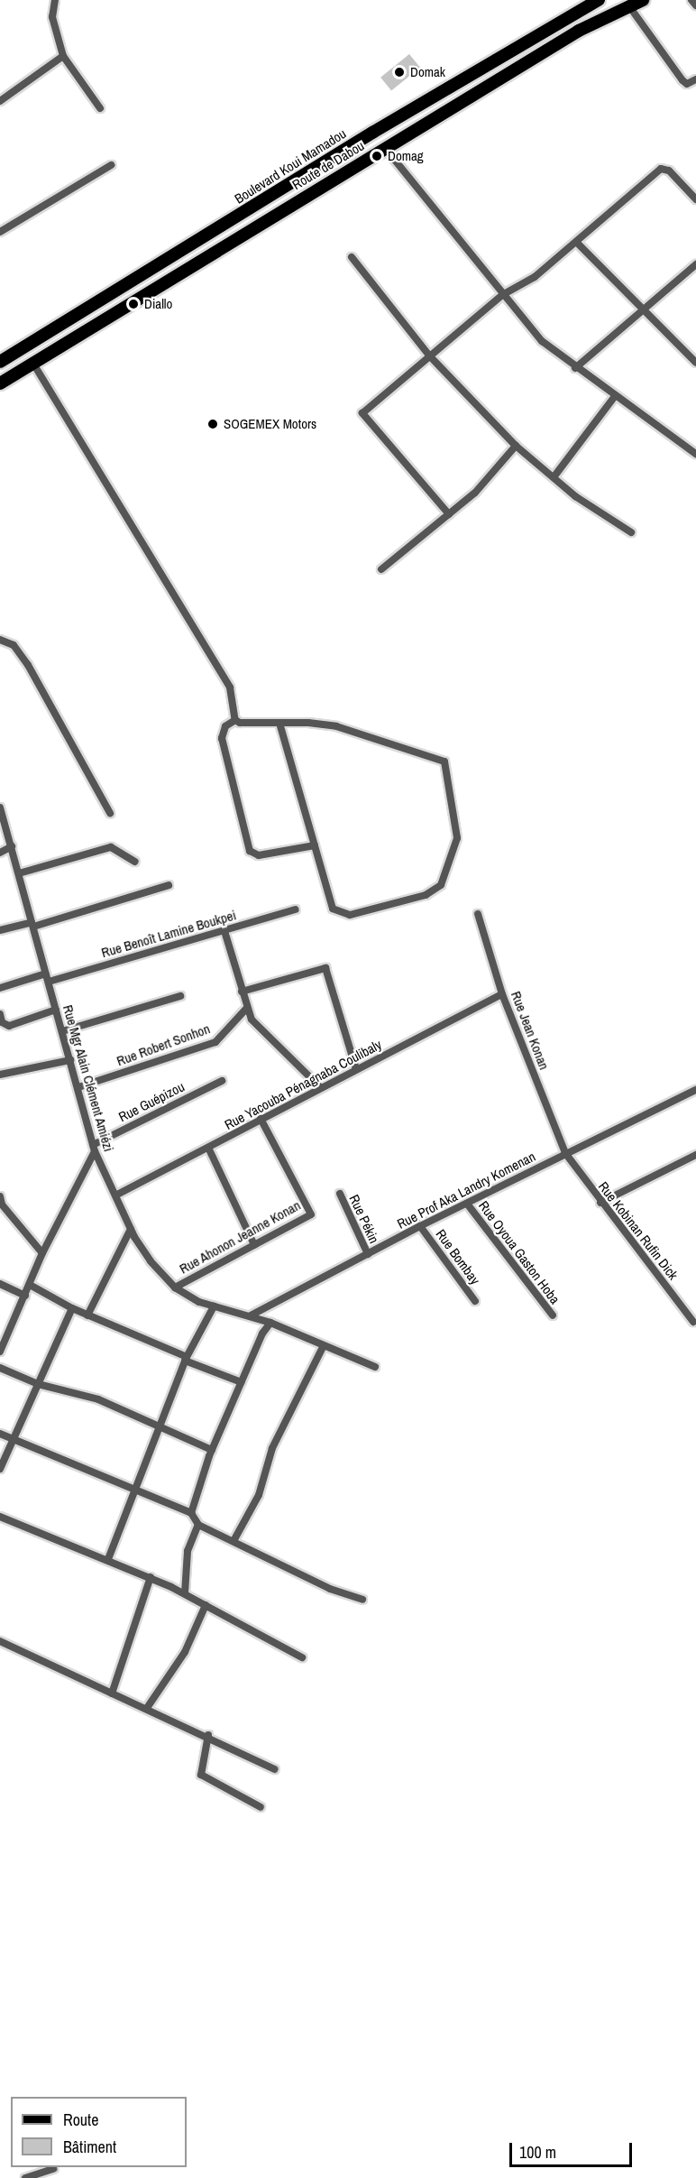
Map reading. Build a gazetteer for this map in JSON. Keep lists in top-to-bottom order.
{
  "streets": {
    "main road": ["Route de Dabou", "Boulevard Koui Mamadou"],
    "street": [
      "Rue Benoît Lamine Boukpei",
      "Rue Jean Konan",
      "Rue Robert Sonhon",
      "Rue Mgr Alain Clément Amiézi",
      "Rue Yacouba Pénagnaba Coulibaly",
      "Rue Guépizou",
      "Rue Prof Aka Landry Komenan",
      "Rue Pékin",
      "Rue Kobinan Rufin Dick",
      "Rue Ahonon Jeanne Konan",
      "Rue Oyoua Gaston Hoba",
      "Rue Bombay"
    ]
  },
  "crossings": [
    ["Rue Benoît Lamine Boukpei", "Rue Mgr Alain Clément Amiézi"],
    ["Rue Jean Konan", "Rue Yacouba Pénagnaba Coulibaly"],
    ["Rue Jean Konan", "Rue Prof Aka Landry Komenan"],
    ["Rue Jean Konan", "Rue Kobinan Rufin Dick"],
    ["Rue Robert Sonhon", "Rue Mgr Alain Clément Amiézi"],
    ["Rue Mgr Alain Clément Amiézi", "Rue Yacouba Pénagnaba Coulibaly"],
    ["Rue Mgr Alain Clément Amiézi", "Rue Guépizou"],
    ["Rue Mgr Alain Clément Amiézi", "Rue Prof Aka Landry Komenan"],
    ["Rue Mgr Alain Clément Amiézi", "Rue Ahonon Jeanne Konan"],
    ["Rue Yacouba Pénagnaba Coulibaly", "Rue Ahonon Jeanne Konan"],
    ["Rue Prof Aka Landry Komenan", "Rue Pékin"],
    ["Rue Prof Aka Landry Komenan", "Rue Kobinan Rufin Dick"],
    ["Rue Prof Aka Landry Komenan", "Rue Oyoua Gaston Hoba"],
    ["Rue Prof Aka Landry Komenan", "Rue Bombay"]
  ],
  "places": [
    "Domak",
    "Domag",
    "Diallo",
    "SOGEMEX Motors"
  ],
  "legend": ["Route", "Bâtiment"],
  "scale_bar": "100 m"
}
